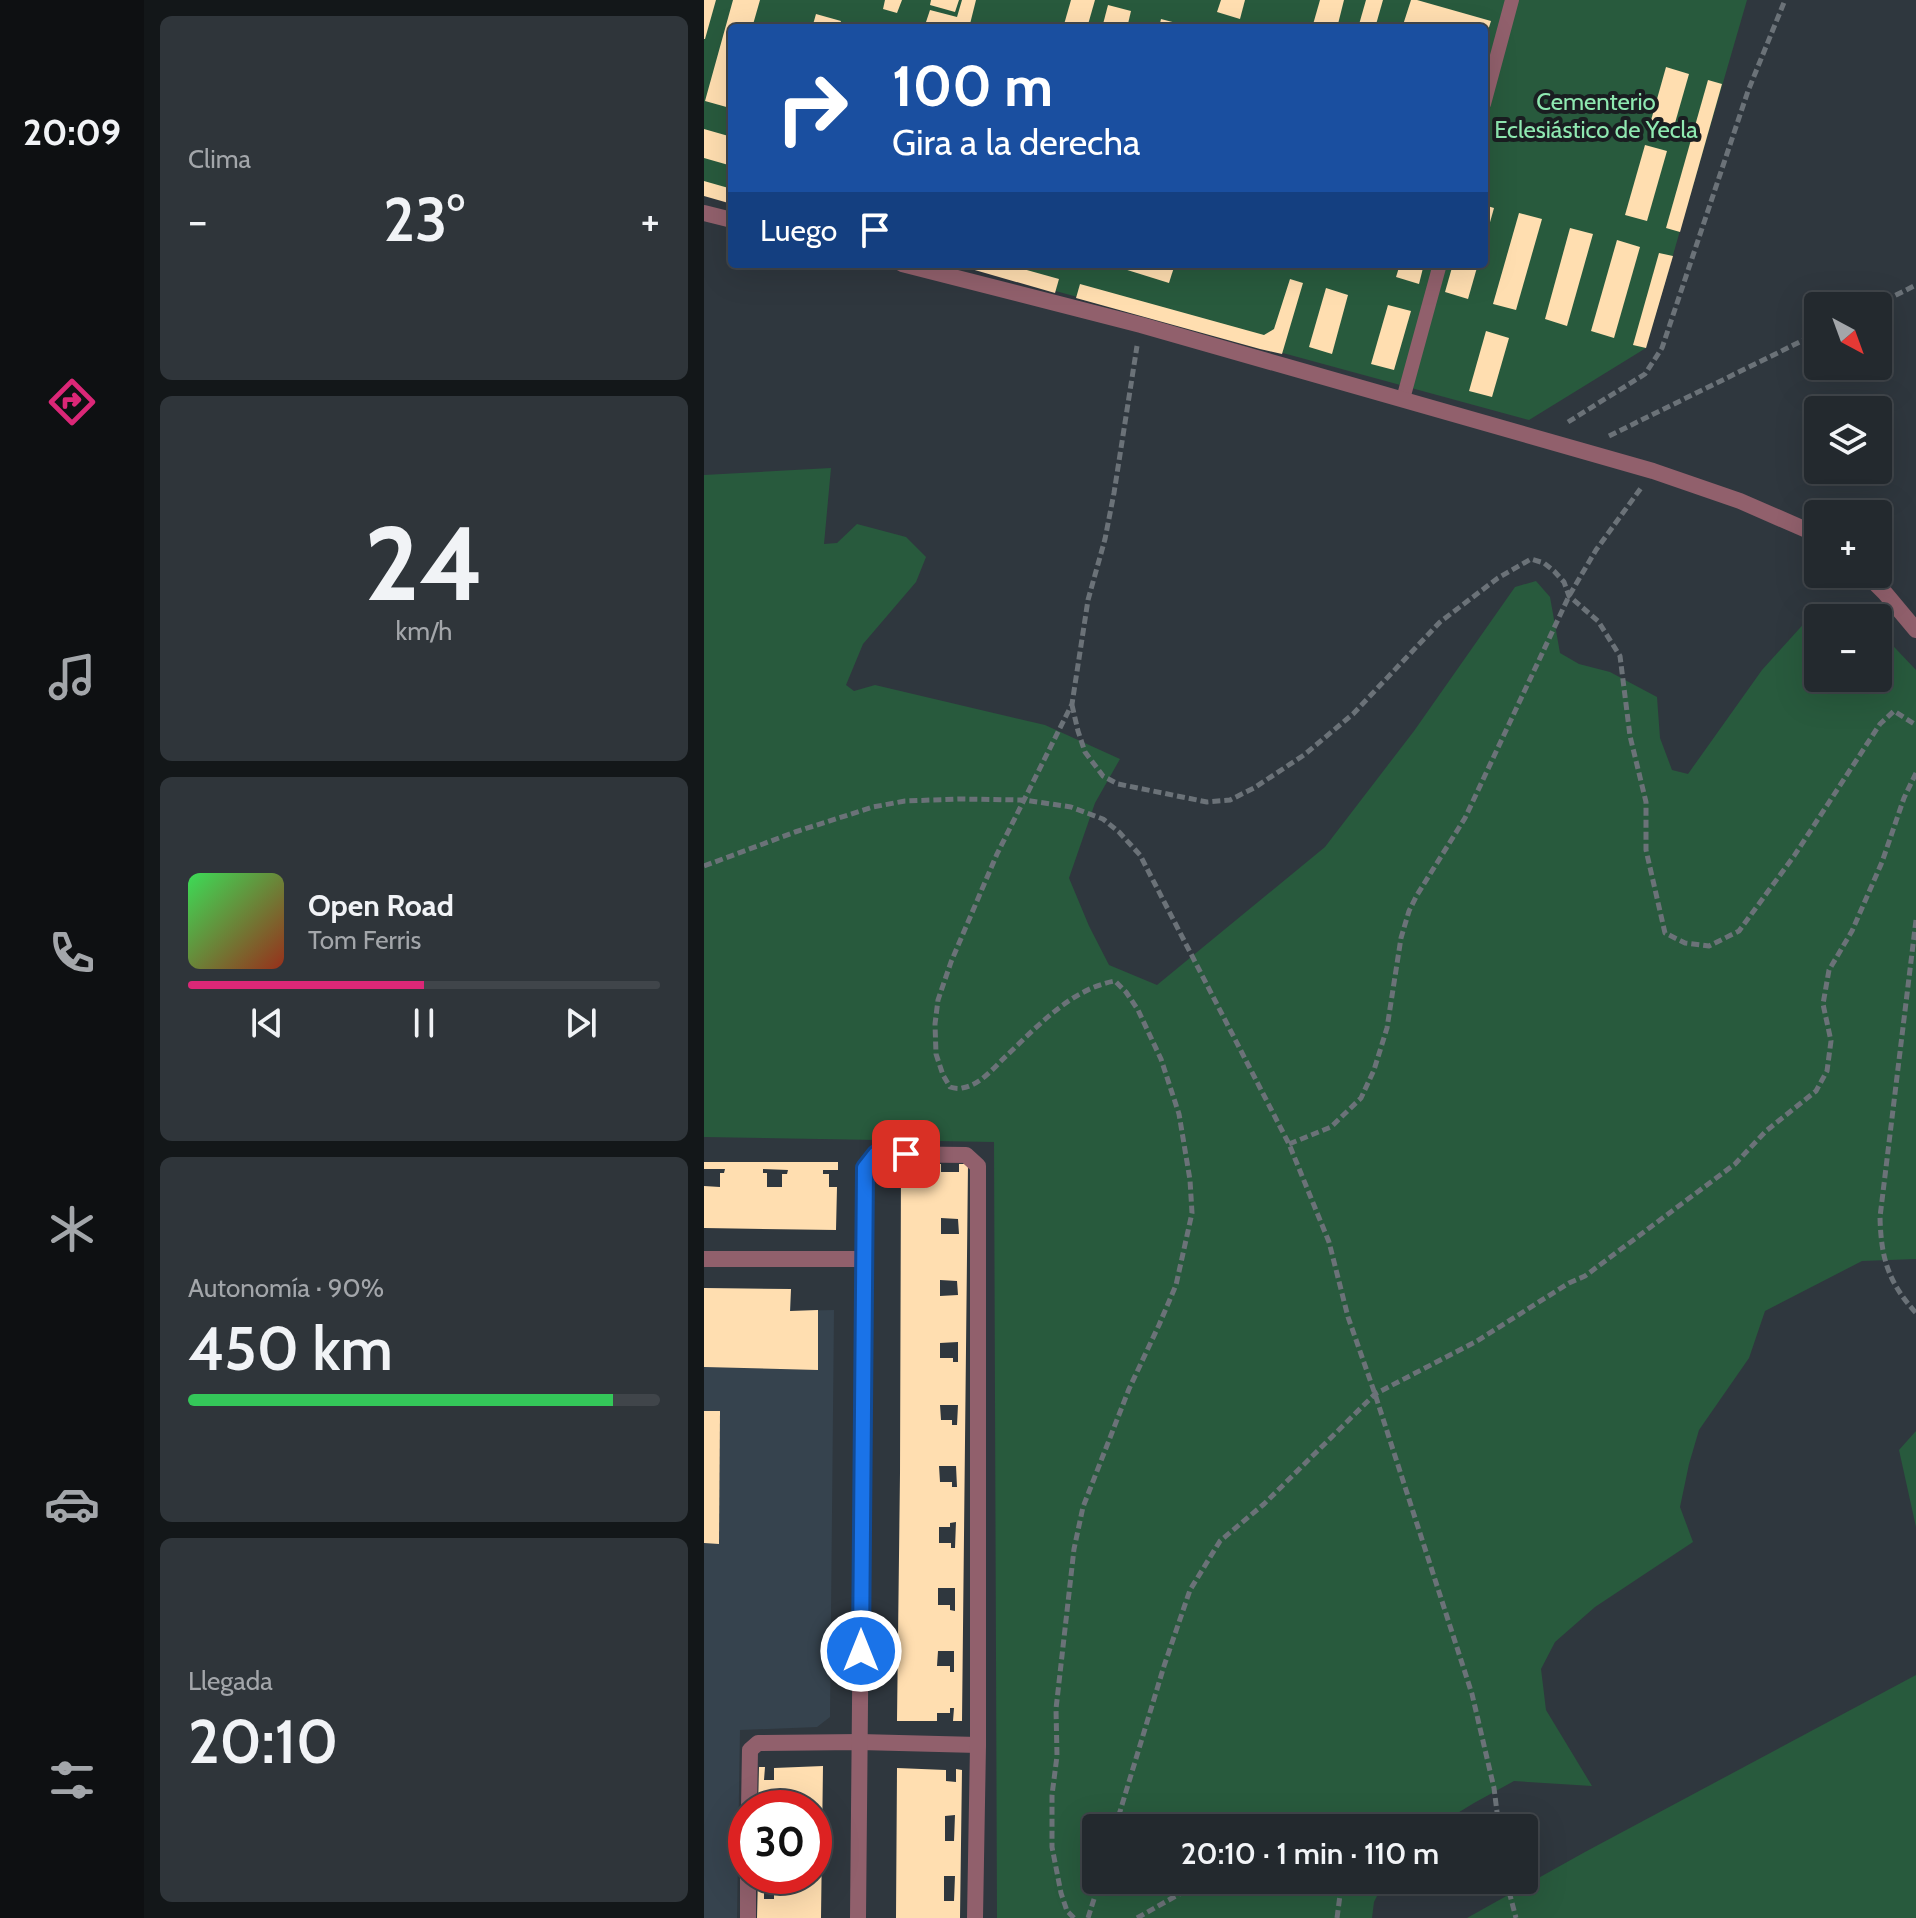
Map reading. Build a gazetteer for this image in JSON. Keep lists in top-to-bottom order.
{
  "parks": ["Cementerio Eclesiástico de Yecla"],
  "north": "bottom right",
  "page": {
    "tabs": "20:09",
    "tile": [
      "Clima",
      ["24", "km/h"],
      ["Autonomía · 90%", "450 km"],
      ["Llegada", "20:10"]
    ],
    "turn": ["100 m", "Gira a la derecha"],
    "heat": ["−", "23°", "+"],
    "then": "Luego",
    "map_buttons": ["+", "−"],
    "song": ["Open Road", "Tom Ferris"],
    "limit": "30",
    "trip": "20:10 · 1 min · 110 m"
  }
}
